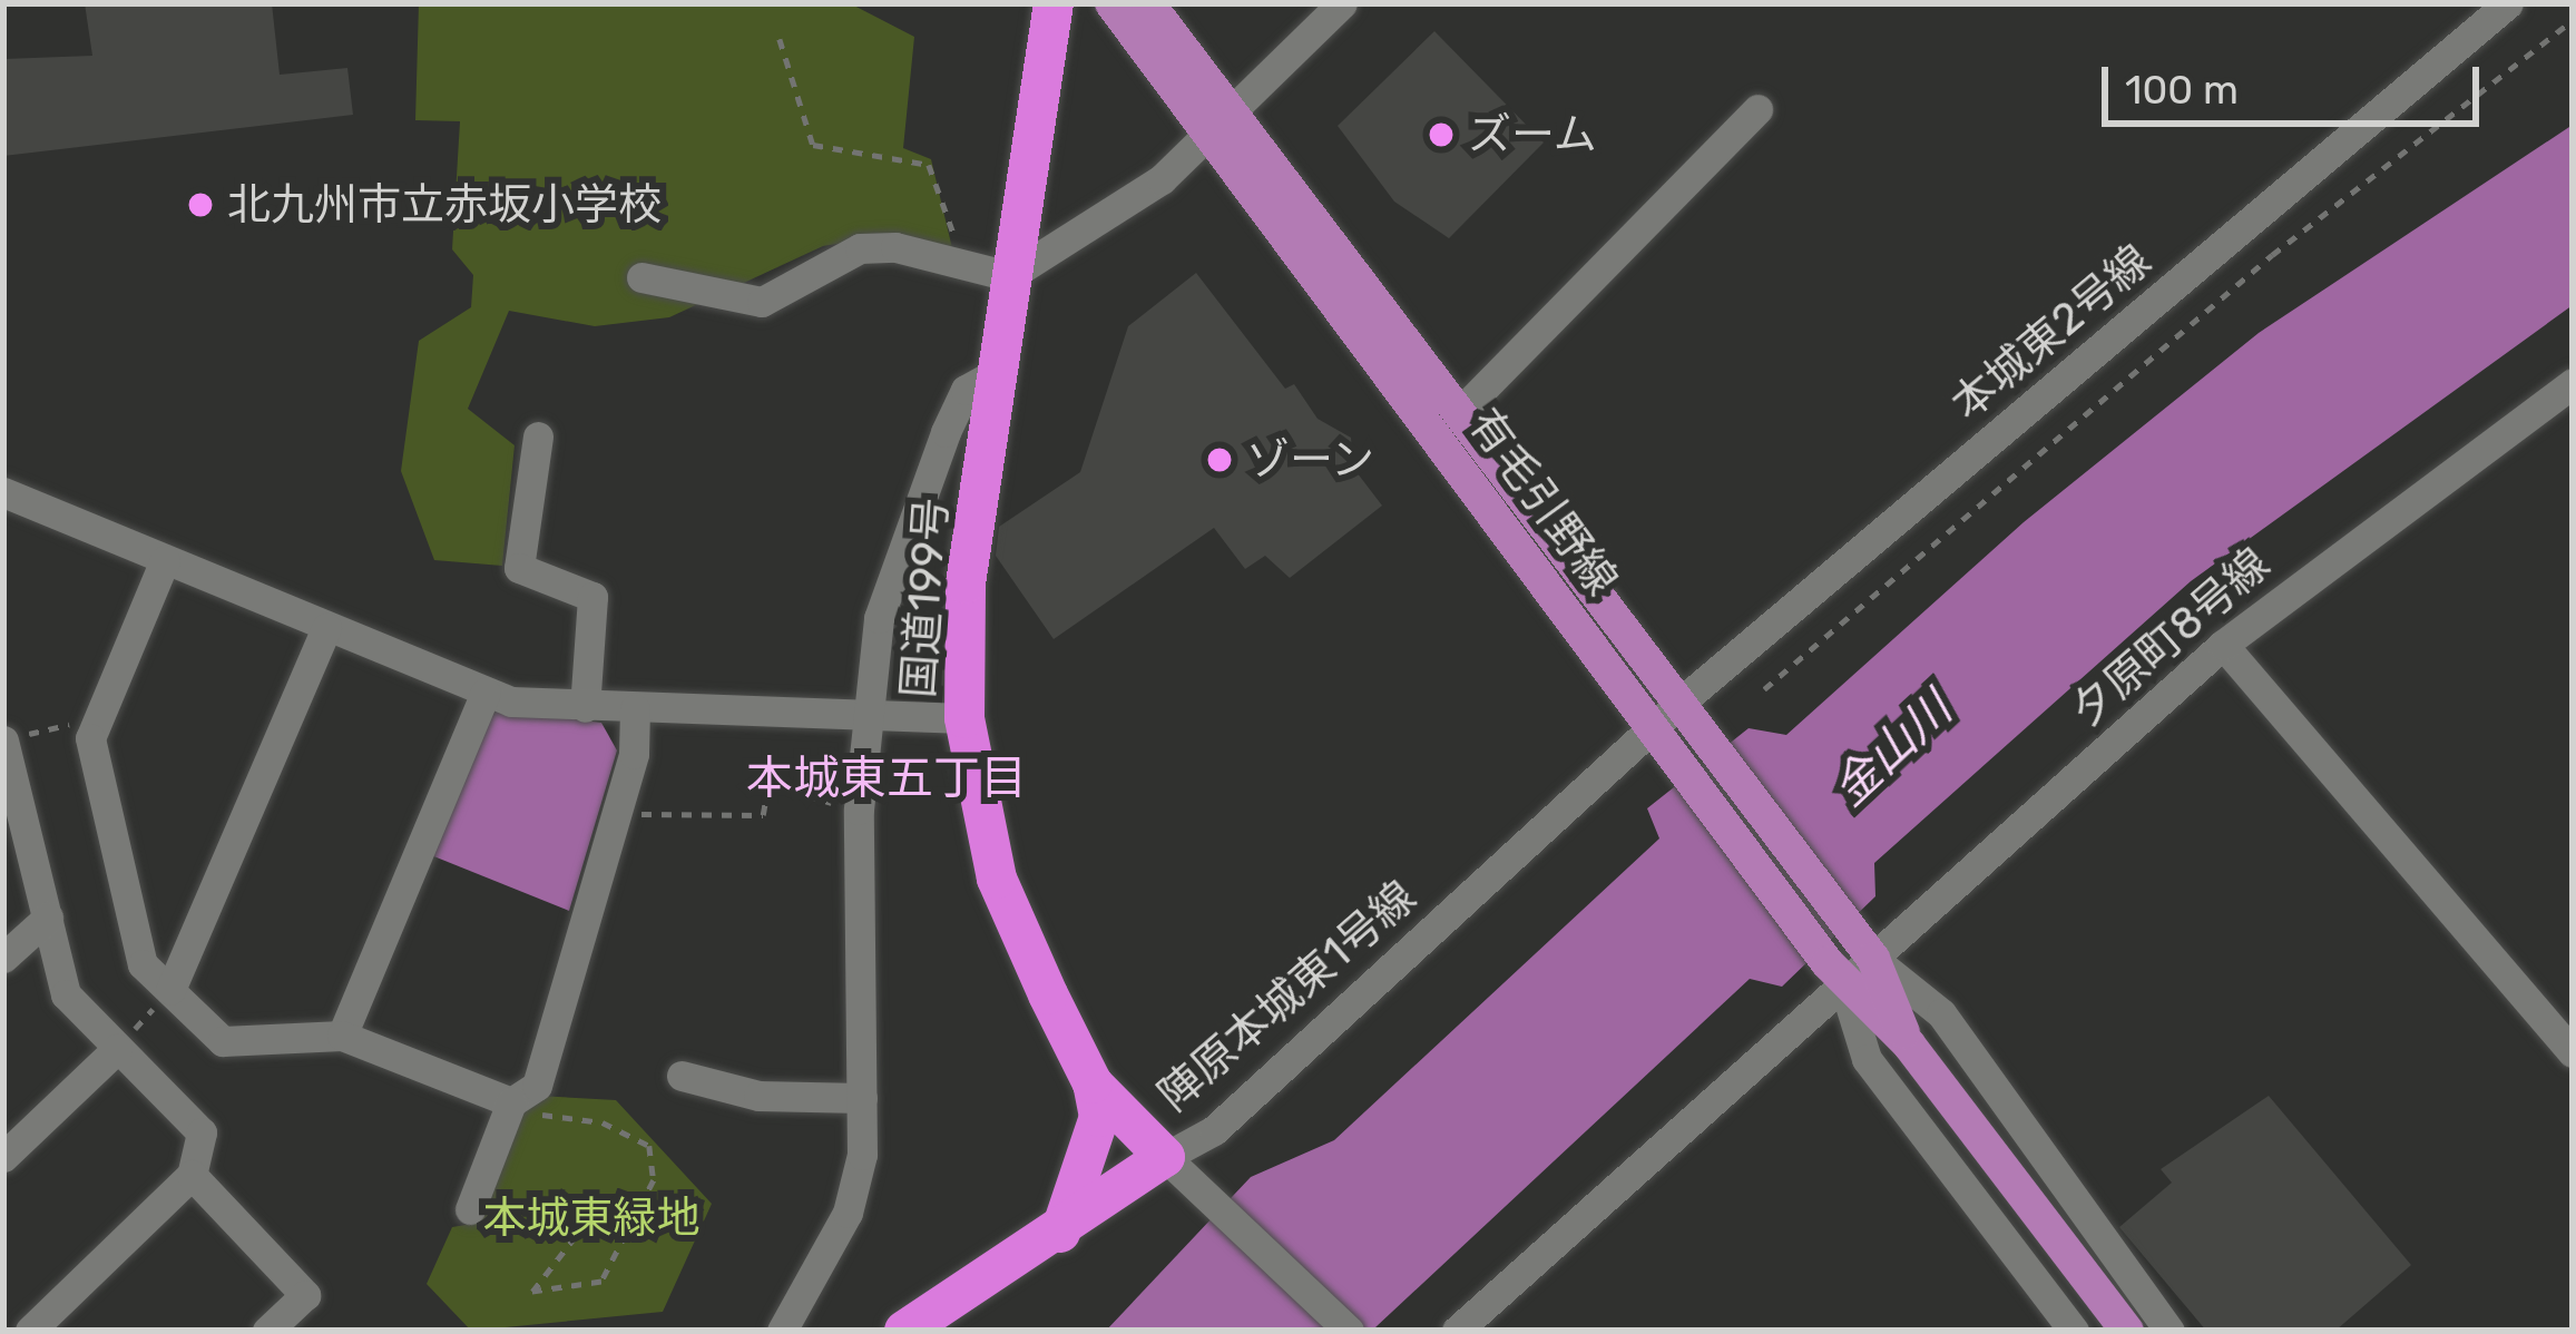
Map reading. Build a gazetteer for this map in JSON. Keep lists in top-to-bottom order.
{
  "streets": {
    "highway": ["国道199号"],
    "main road": ["有毛引野線"],
    "street": ["本城東2号線", "夕原町8号線", "陣原本城東1号線"]
  },
  "crossings": [
    ["本城東2号線", "有毛引野線"],
    ["本城東2号線", "陣原本城東1号線"],
    ["有毛引野線", "夕原町8号線"],
    ["有毛引野線", "陣原本城東1号線"],
    ["国道199号", "陣原本城東1号線"]
  ],
  "districts": ["本城東五丁目"],
  "water": ["金山川"],
  "parks": ["本城東緑地"],
  "places": ["ズーム", "北九州市立赤坂小学校", "ゾーン"],
  "scale_bar": "100 m"
}
